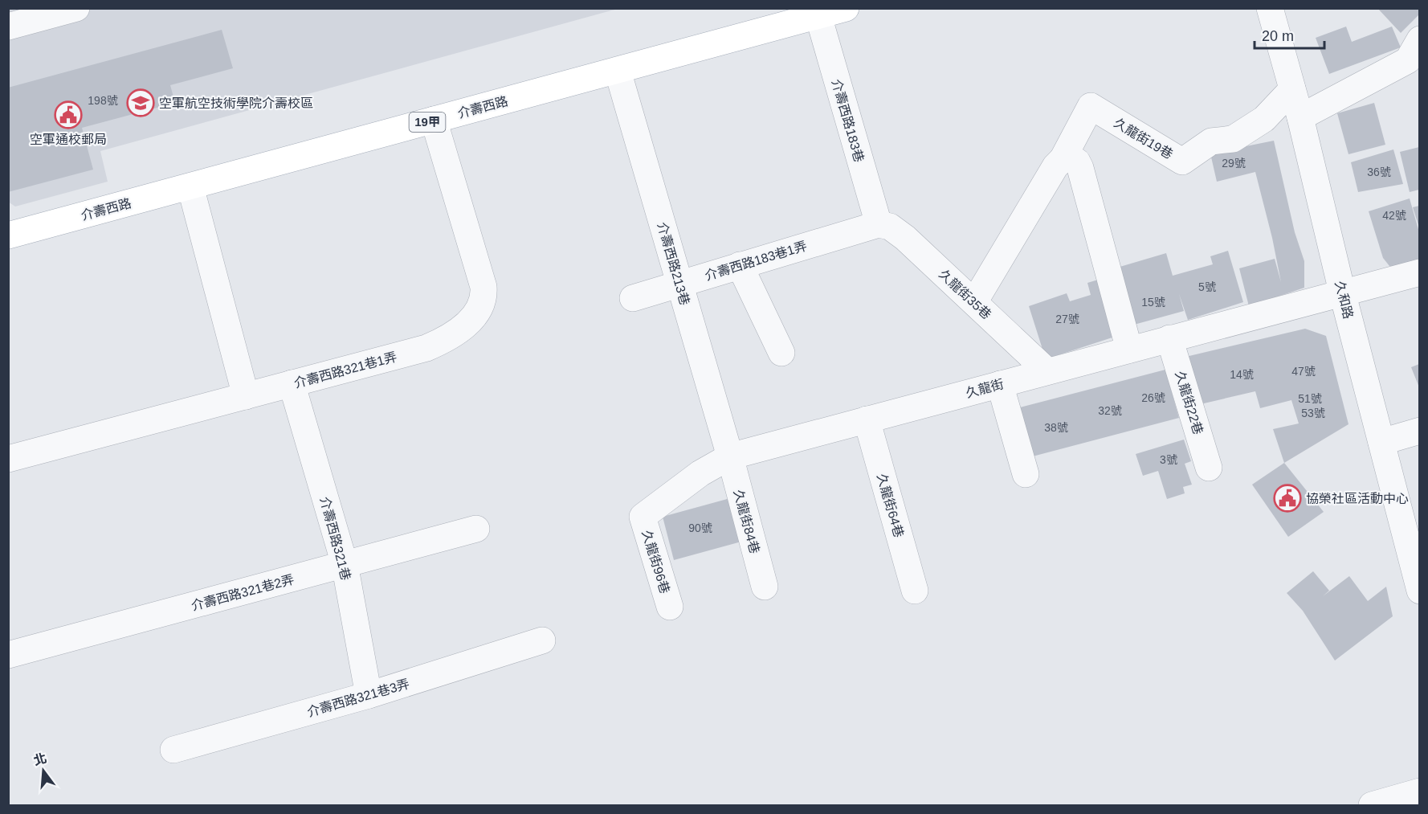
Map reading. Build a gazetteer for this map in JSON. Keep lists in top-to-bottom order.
{
  "streets": {
    "main road": ["介壽西路", "19甲"],
    "street": [
      "介壽西路183巷",
      "久龍街19巷",
      "介壽西路183巷1弄",
      "介壽西路213巷",
      "久龍街35巷",
      "久和路",
      "介壽西路321巷1弄",
      "久龍街",
      "久龍街22巷",
      "久龍街64巷",
      "久龍街84巷",
      "介壽西路321巷",
      "久龍街96巷",
      "介壽西路321巷2弄",
      "介壽西路321巷3弄"
    ]
  },
  "crossings": [
    ["介壽西路", "介壽西路183巷"],
    ["介壽西路", "介壽西路213巷"],
    ["介壽西路", "介壽西路321巷1弄"],
    ["介壽西路183巷", "介壽西路183巷1弄"],
    ["介壽西路183巷", "久龍街35巷"],
    ["久龍街19巷", "久龍街35巷"],
    ["久龍街19巷", "久和路"],
    ["介壽西路183巷1弄", "介壽西路213巷"],
    ["介壽西路183巷1弄", "久龍街35巷"],
    ["介壽西路213巷", "久龍街"],
    ["介壽西路213巷", "久龍街84巷"],
    ["久龍街35巷", "久龍街"],
    ["久和路", "久龍街"],
    ["介壽西路321巷1弄", "介壽西路321巷"],
    ["久龍街", "久龍街22巷"],
    ["久龍街", "久龍街64巷"],
    ["久龍街", "久龍街84巷"],
    ["久龍街", "久龍街96巷"],
    ["介壽西路321巷", "介壽西路321巷2弄"],
    ["介壽西路321巷", "介壽西路321巷3弄"]
  ],
  "places": {
    "school or university": ["空軍航空技術學院介壽校區"],
    "public building": ["空軍通校郵局", "協榮社區活動中心"]
  },
  "house_numbers": [
    "198號",
    "29號",
    "36號",
    "42號",
    "5號",
    "15號",
    "27號",
    "47號",
    "14號",
    "26號",
    "51號",
    "32號",
    "53號",
    "38號",
    "3號",
    "90號"
  ],
  "scale_bar": "20 m",
  "north": "top"
}
